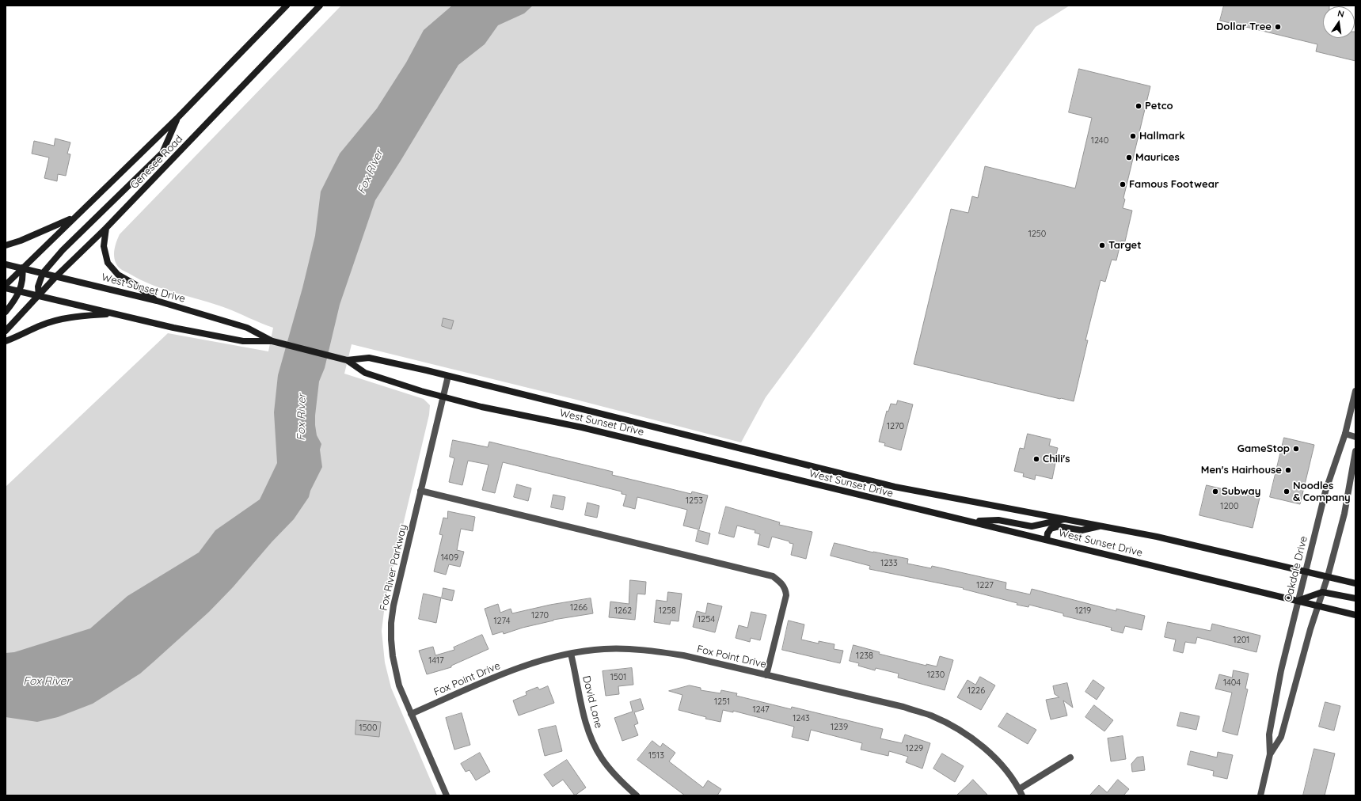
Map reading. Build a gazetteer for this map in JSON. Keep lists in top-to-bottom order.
{
  "streets": {
    "main road": ["Genesee Road", "West Sunset Drive"],
    "street": [
      "Fox River Parkway",
      "Oakdale Drive",
      "Fox Point Drive",
      "David Lane"
    ]
  },
  "crossings": [
    ["Genesee Road", "West Sunset Drive"],
    ["West Sunset Drive", "Fox River Parkway"],
    ["West Sunset Drive", "Oakdale Drive"],
    ["Fox River Parkway", "Fox Point Drive"],
    ["Fox Point Drive", "David Lane"]
  ],
  "water": ["Fox River"],
  "places": [
    "Dollar Tree",
    "Petco",
    "Hallmark",
    "Maurices",
    "Famous Footwear",
    "Target",
    "GameStop",
    "Chili's",
    "Men's Hairhouse",
    "Subway",
    "Noodles & Company"
  ],
  "house_numbers": [
    "1240",
    "1250",
    "1270",
    "1253",
    "1200",
    "1409",
    "1233",
    "1227",
    "1266",
    "1262",
    "1258",
    "1219",
    "1270",
    "1254",
    "1274",
    "1201",
    "1238",
    "1417",
    "1230",
    "1501",
    "1404",
    "1226",
    "1251",
    "1247",
    "1243",
    "1239",
    "1500",
    "1229",
    "1513"
  ],
  "north": "top"
}
